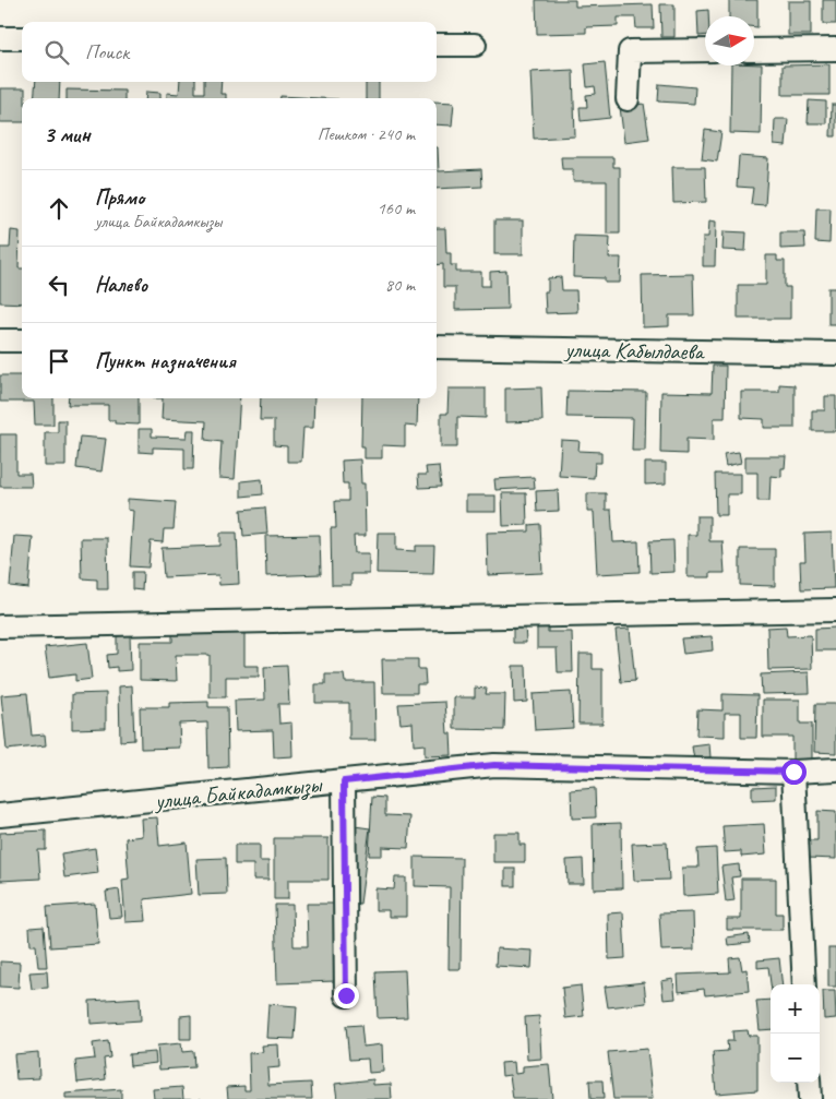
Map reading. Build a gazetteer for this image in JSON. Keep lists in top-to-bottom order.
{
  "streets": {
    "street": ["улица Кабылдаева", "улица Байкадамкызы"]
  },
  "north": "right",
  "page": {
    "search": "Поиск",
    "heading": ["3 мин", "Пешком · 240 m"],
    "list": [
      ["Прямо", "улица Байкадамкызы", "160 m"],
      ["Налево", "80 m"],
      "Пункт назначения"
    ],
    "map_buttons": ["+", "−"]
  }
}
